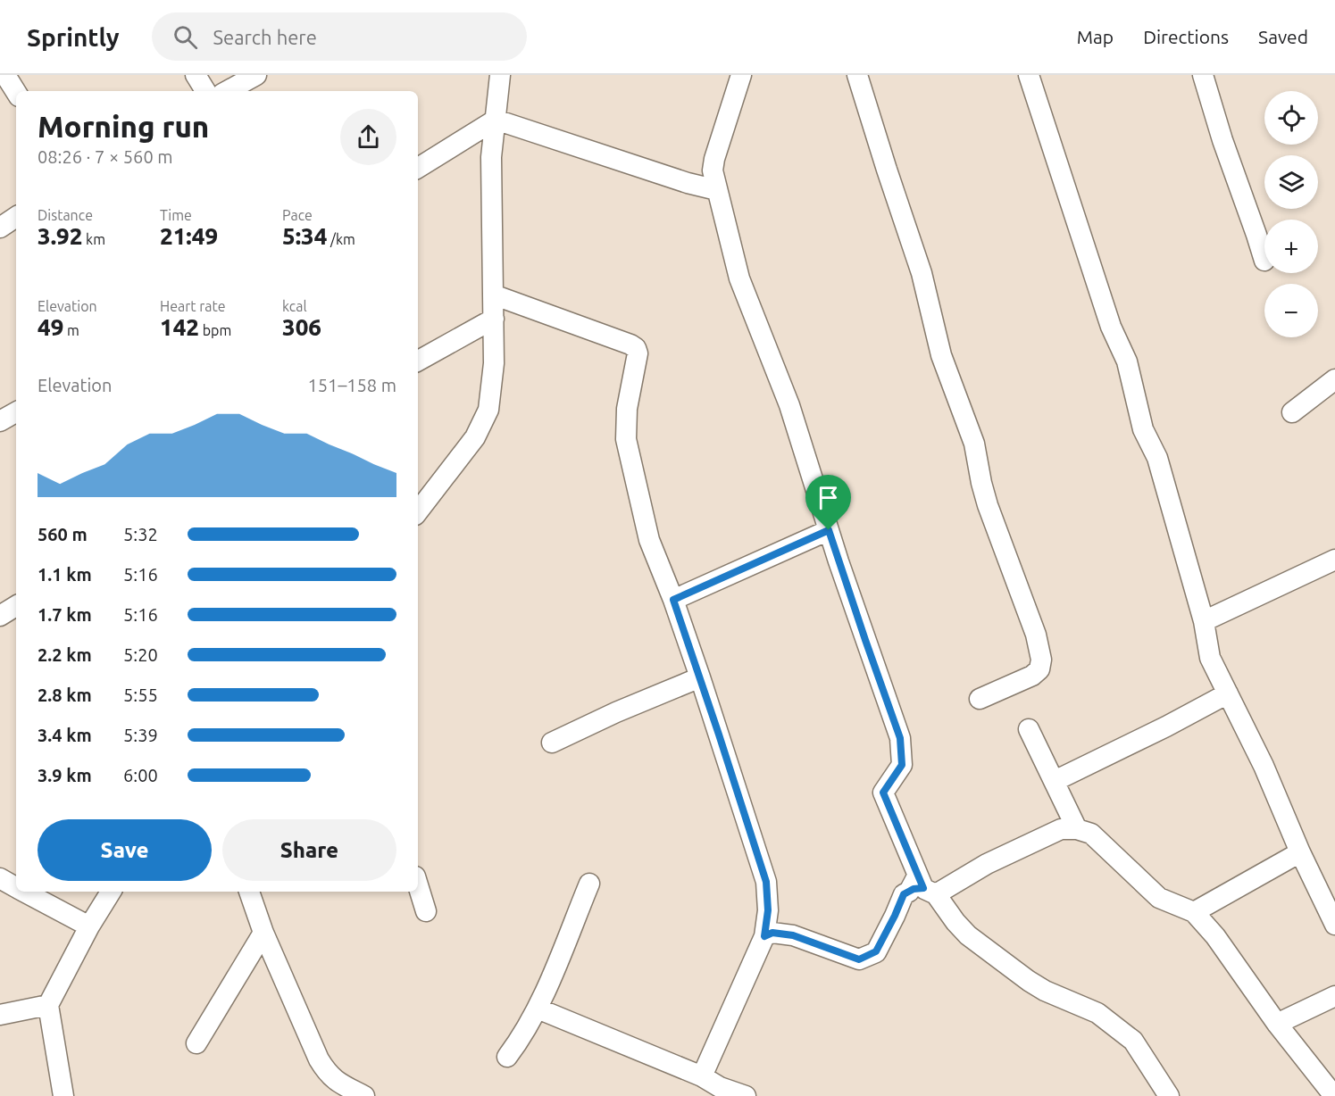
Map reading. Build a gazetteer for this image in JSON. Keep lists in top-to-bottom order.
{
  "page": {
    "header": "Sprintly",
    "search": "Search here",
    "nav": ["Map", "Directions", "Saved"],
    "map_buttons": ["+", "−"],
    "heading": ["Morning run", "08:26 · 7 × 560 m"],
    "stats": [
      ["Distance", "3.92 km"],
      ["Time", "21:49"],
      ["Pace", "5:34 /km"],
      ["Elevation", "49 m"],
      ["Heart rate", "142 bpm"],
      ["kcal", "306"]
    ],
    "chart": ["Elevation", "151–158 m"],
    "list": [
      {
        "name": "560 m",
        "note": "5:32"
      },
      {
        "name": "1.1 km",
        "note": "5:16"
      },
      {
        "name": "1.7 km",
        "note": "5:16"
      },
      {
        "name": "2.2 km",
        "note": "5:20"
      },
      {
        "name": "2.8 km",
        "note": "5:55"
      },
      {
        "name": "3.4 km",
        "note": "5:39"
      },
      {
        "name": "3.9 km",
        "note": "6:00"
      }
    ],
    "buttons": ["Save", "Share"]
  }
}
